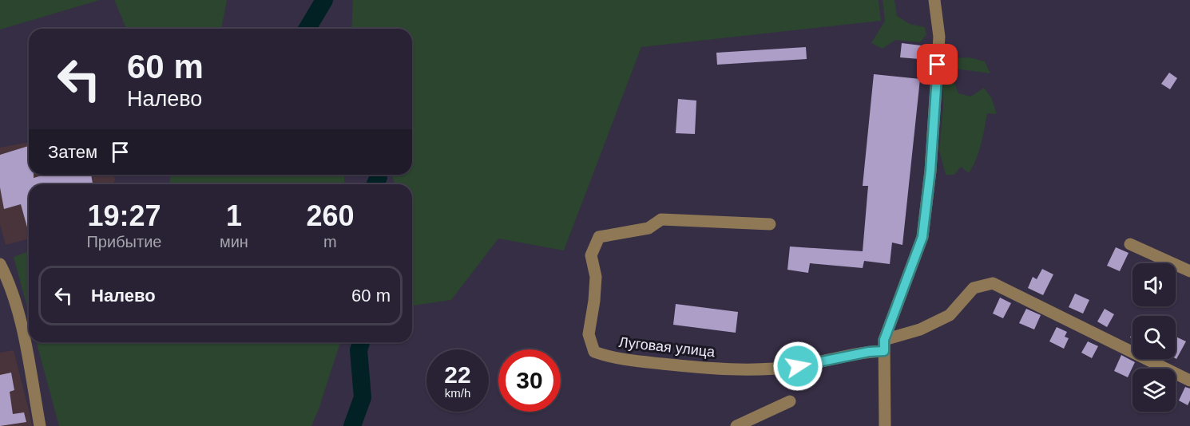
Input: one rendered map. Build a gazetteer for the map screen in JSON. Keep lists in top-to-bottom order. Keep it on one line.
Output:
{"streets":{"street":["Луговая улица"]},"page":{"turn":["60 m","Налево"],"then":"Затем","eta":["19:27","Прибытие","1","мин","260","m"],"list":[{"name":"Налево","value":"60 m"}],"speed":"22 km/h","limit":"30"}}
